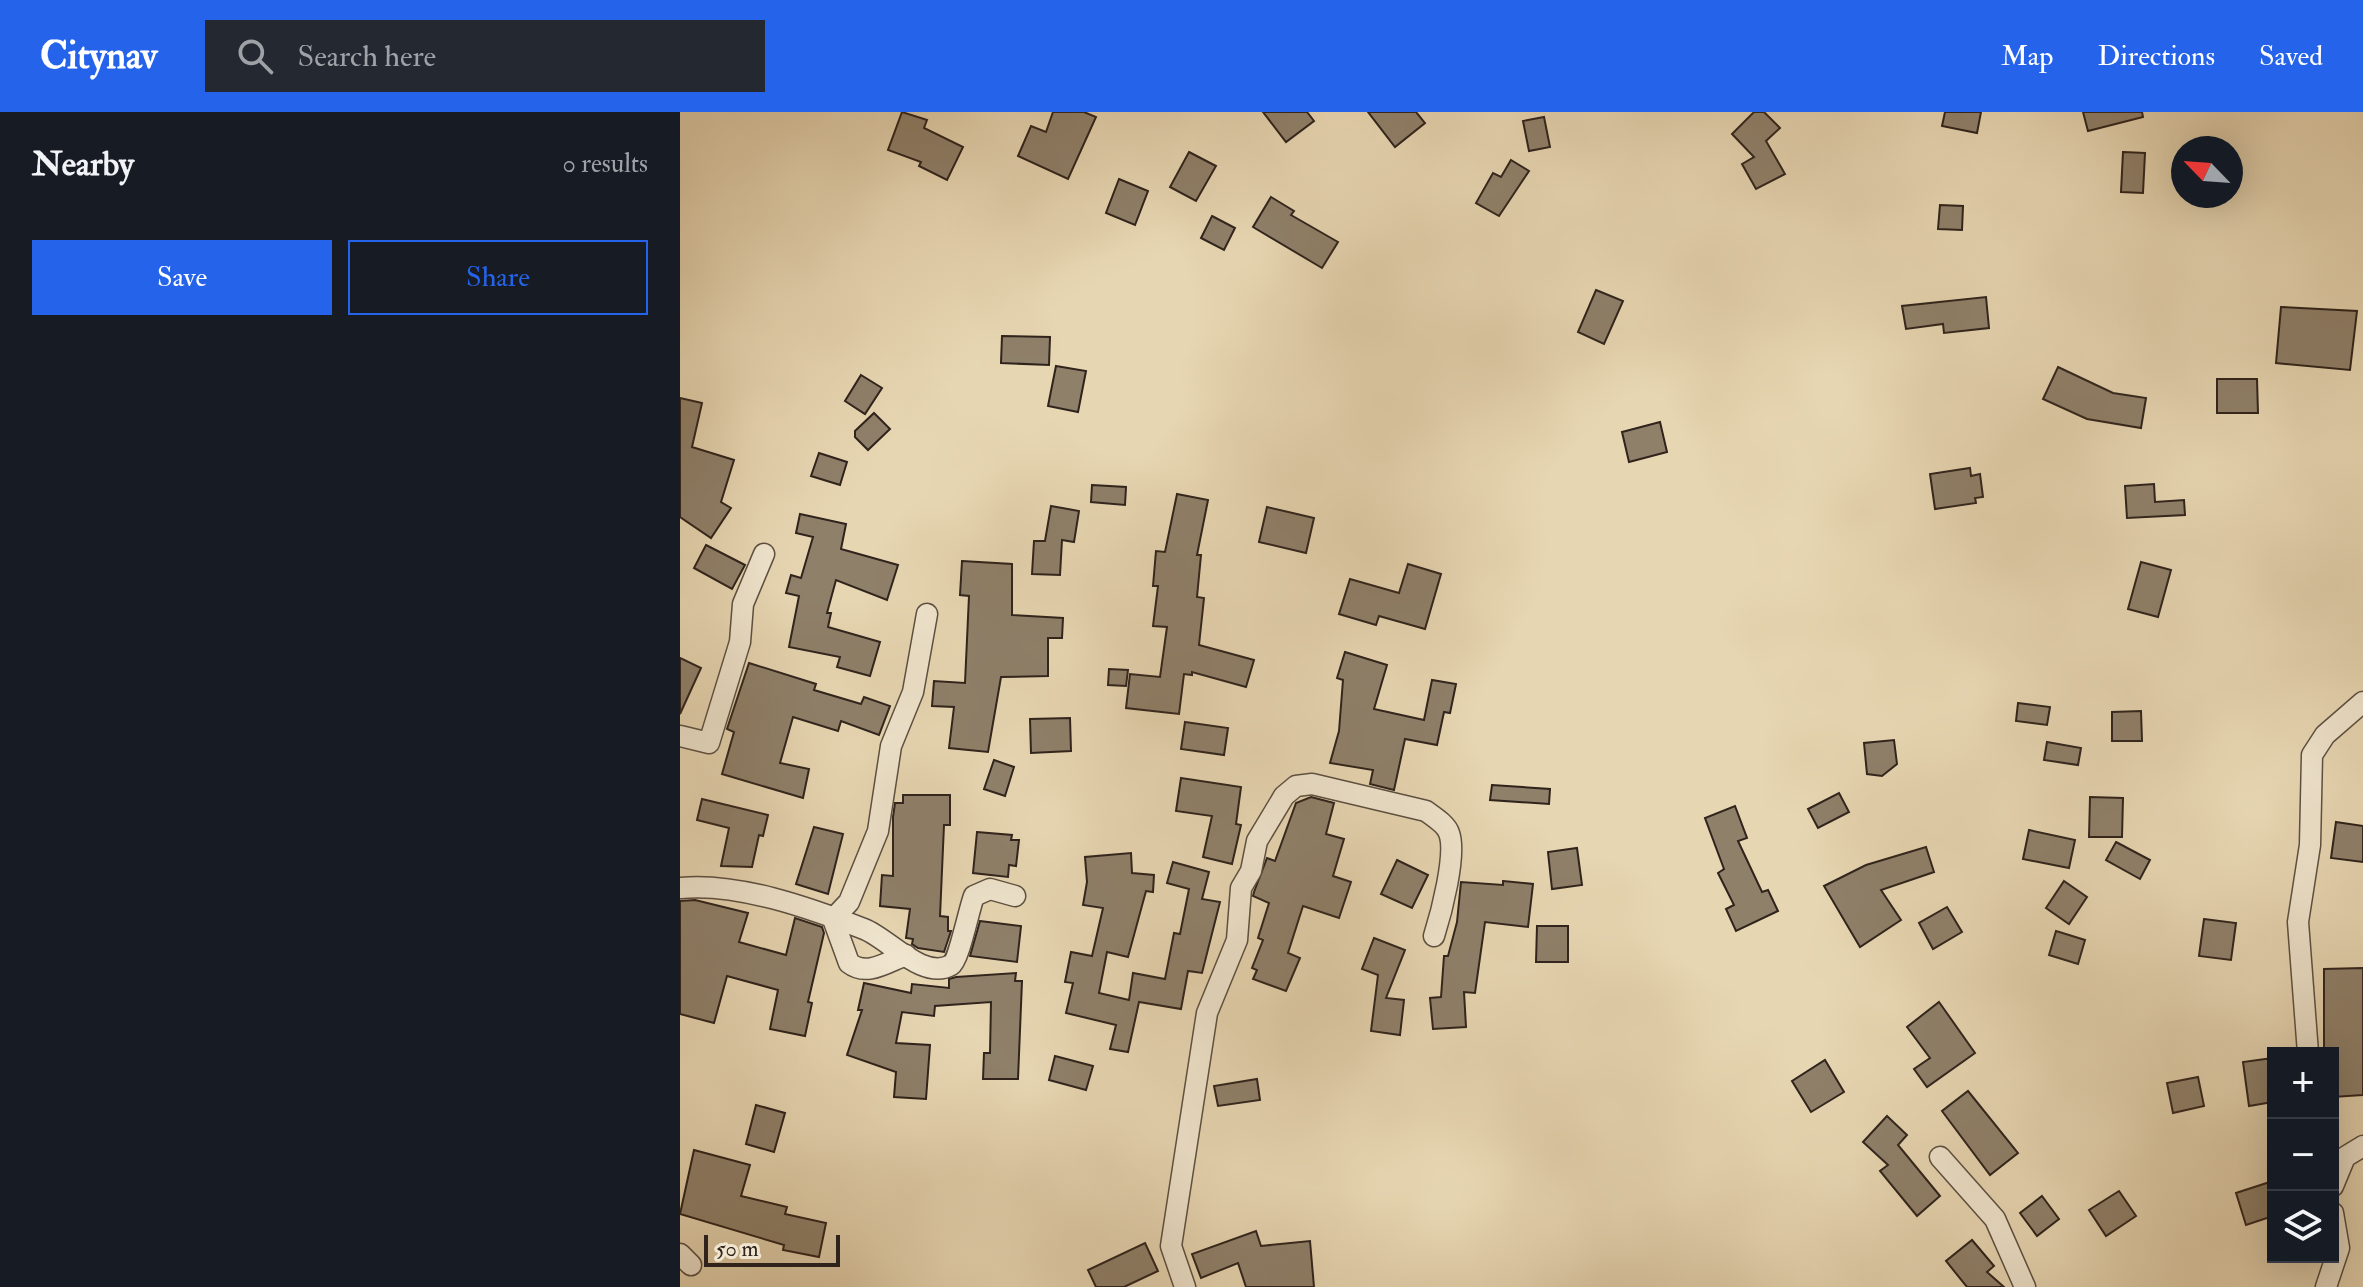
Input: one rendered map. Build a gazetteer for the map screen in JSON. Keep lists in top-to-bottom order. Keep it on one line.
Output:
{"scale_bar":"50 m","north":"top left","page":{"header":"Citynav","search":"Search here","nav":["Map","Directions","Saved"],"heading":["Nearby","0 results"],"buttons":["Save","Share"],"map_buttons":["+","−"],"scale":"50 m"}}
